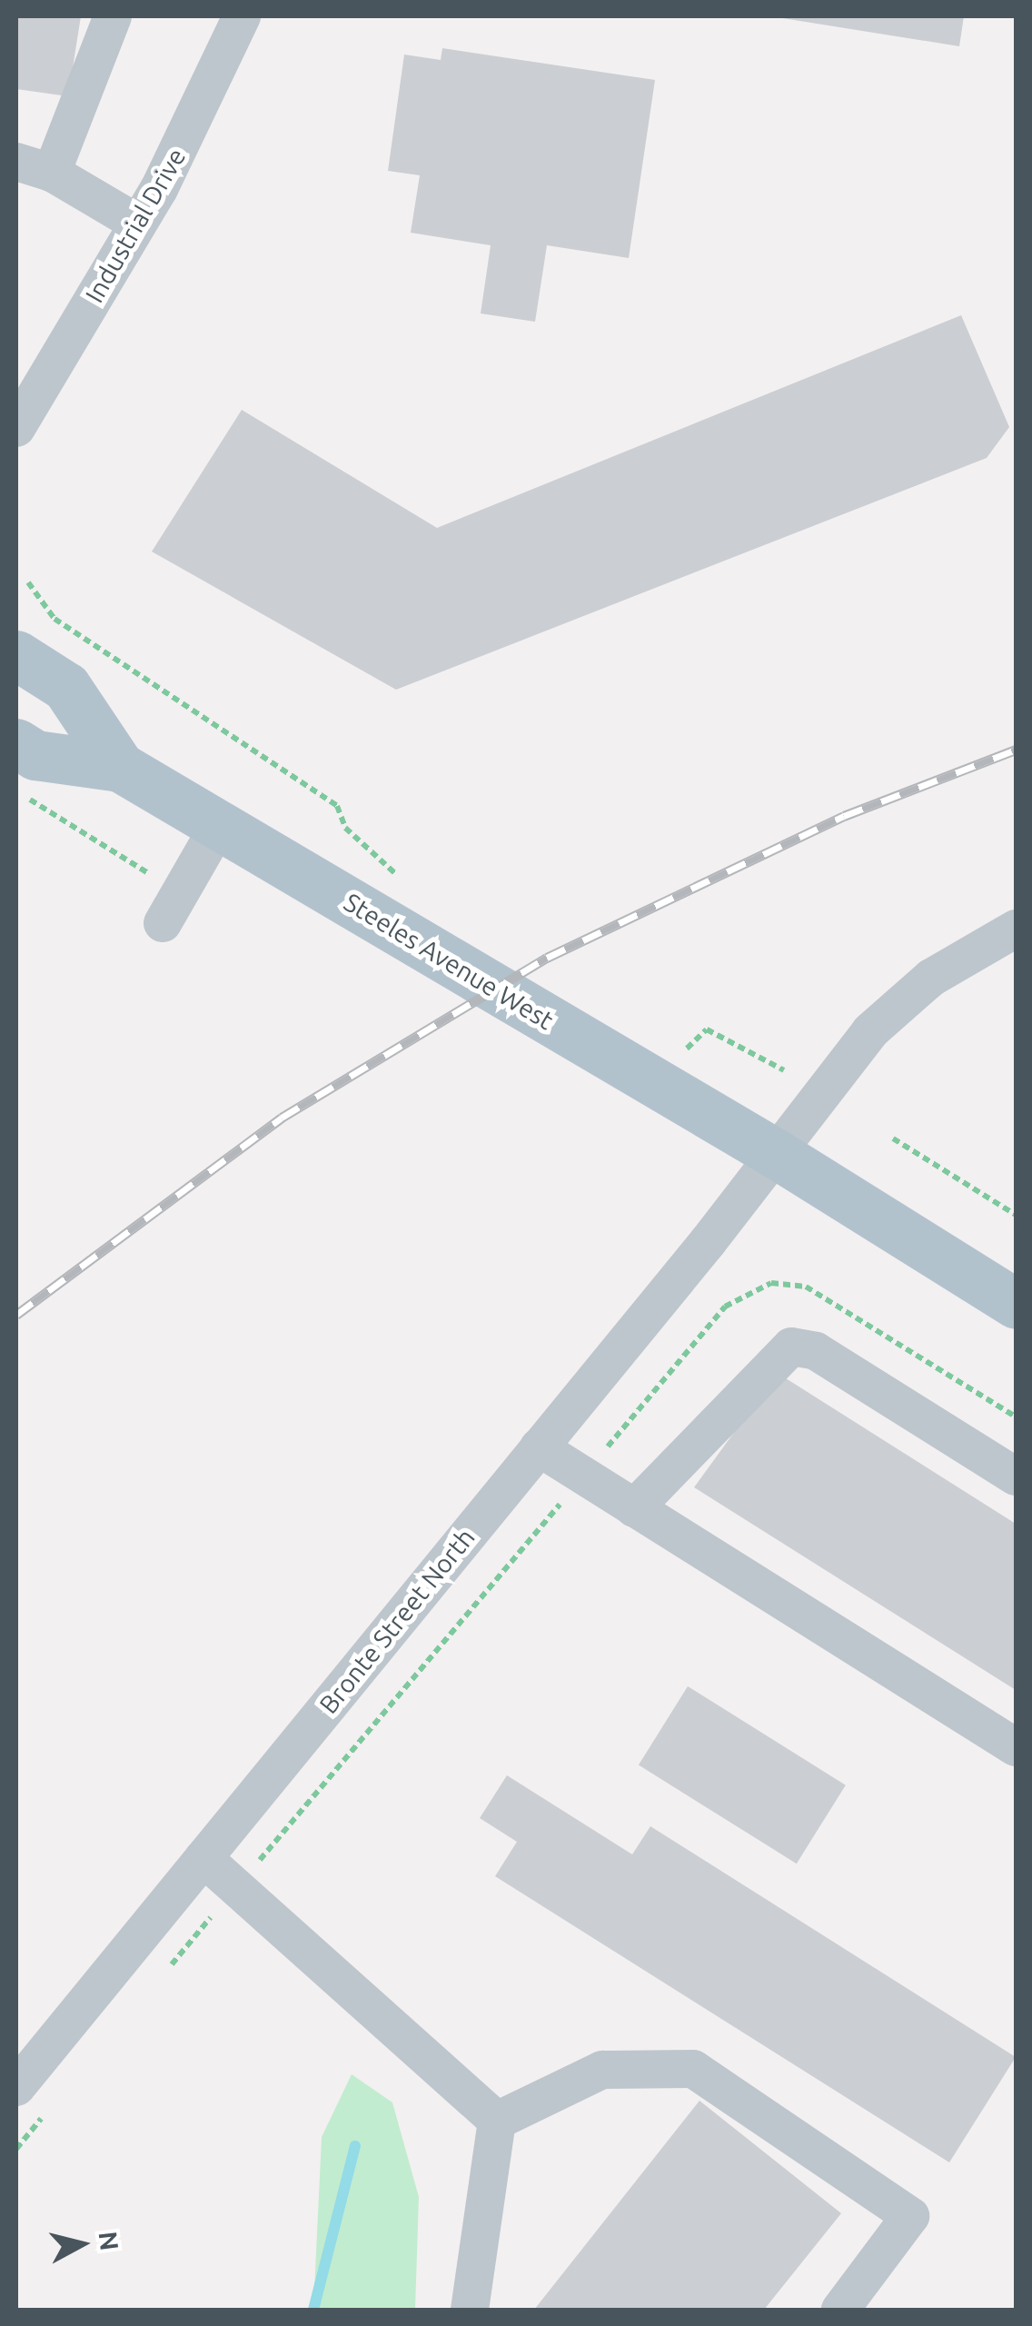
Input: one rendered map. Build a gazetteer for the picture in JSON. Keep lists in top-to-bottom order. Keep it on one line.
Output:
{"streets":{"main road":["Steeles Avenue West"],"street":["Industrial Drive","Bronte Street North"]},"crossings":[["Steeles Avenue West","Bronte Street North"]],"north":"right"}
